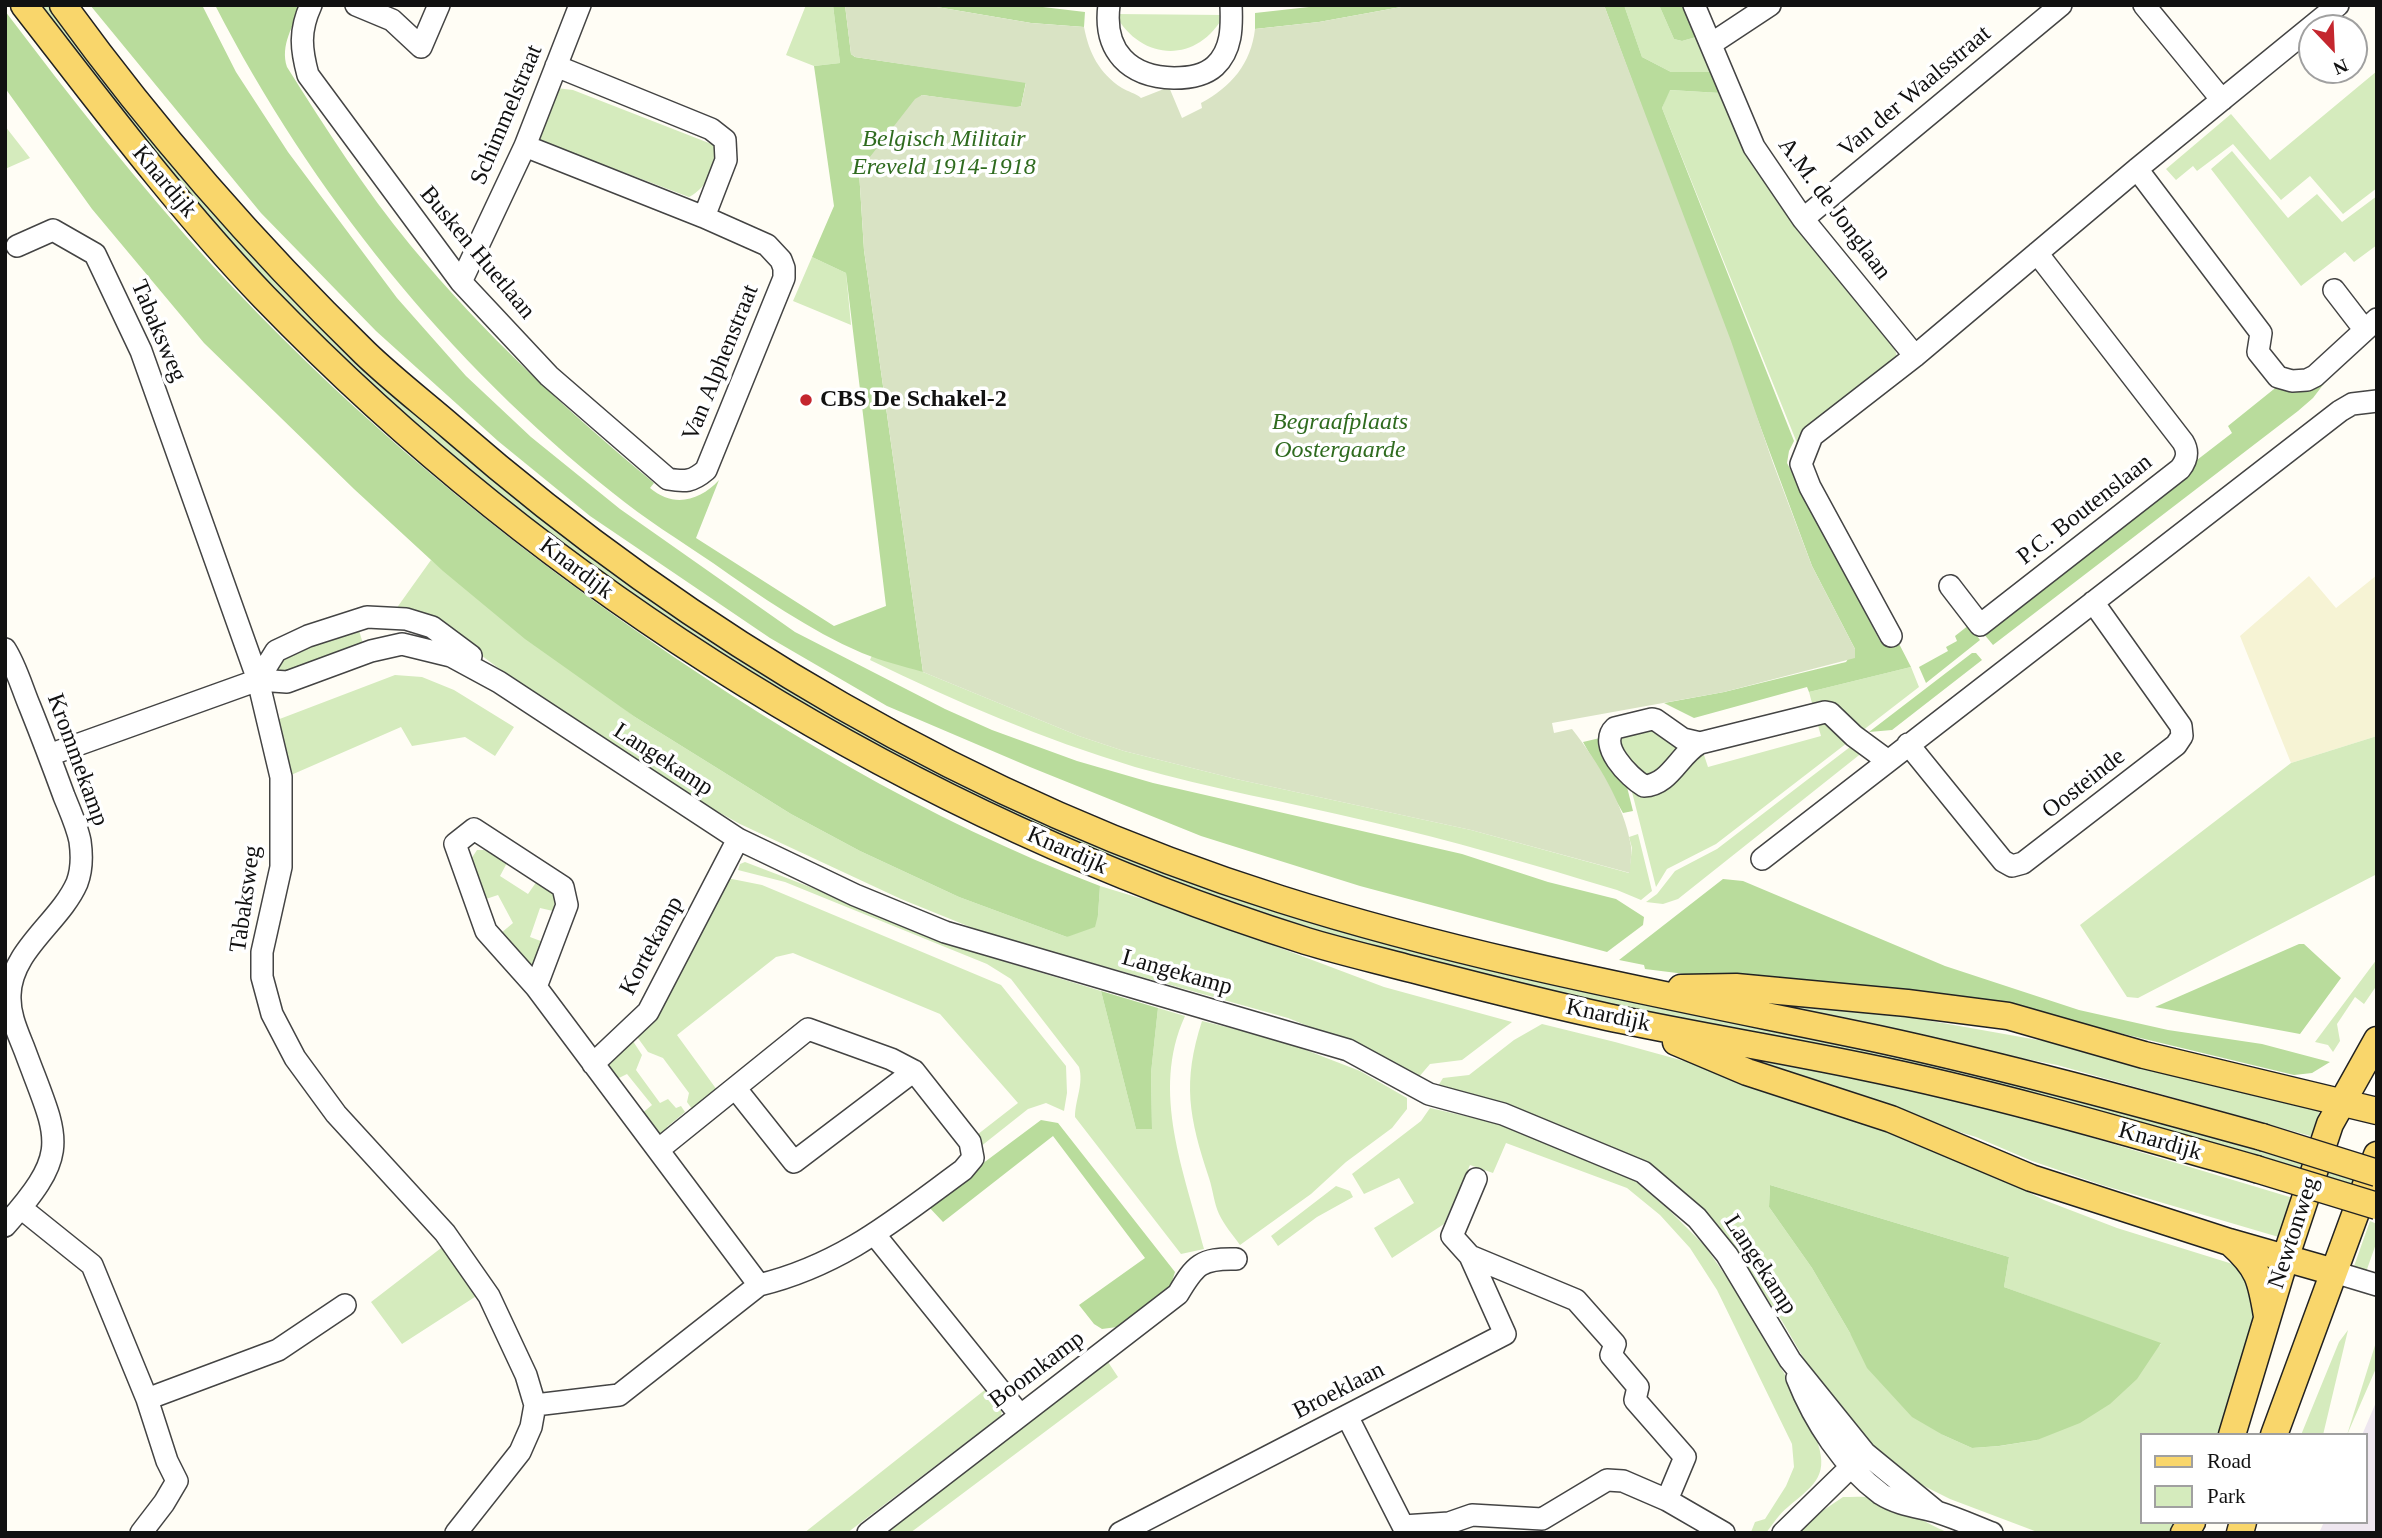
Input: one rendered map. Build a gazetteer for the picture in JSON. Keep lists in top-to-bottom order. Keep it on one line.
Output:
{"streets":{"main road":["Knardijk","Newtonweg"],"street":["Van der Waalsstraat","Schimmelstraat","A.M. de Jonglaan","Busken Huetlaan","Tabaksweg","Van Alphenstraat","P.C. Boutenslaan","Krommekamp","Langekamp","Oosteinde","Kortekamp","Boomkamp","Broeklaan"]},"crossings":[["Van der Waalsstraat","A.M. de Jonglaan"],["Schimmelstraat","Busken Huetlaan"],["Schimmelstraat","Van Alphenstraat"],["Busken Huetlaan","Van Alphenstraat"],["Tabaksweg","Langekamp"],["Krommekamp","Langekamp"],["Langekamp","Kortekamp"]],"parks":["Belgisch Militair Ereveld 1914-1918","Begraafplaats Oostergaarde"],"places":["CBS De Schakel-2"],"legend":["Road","Park"],"north":"bottom right"}
